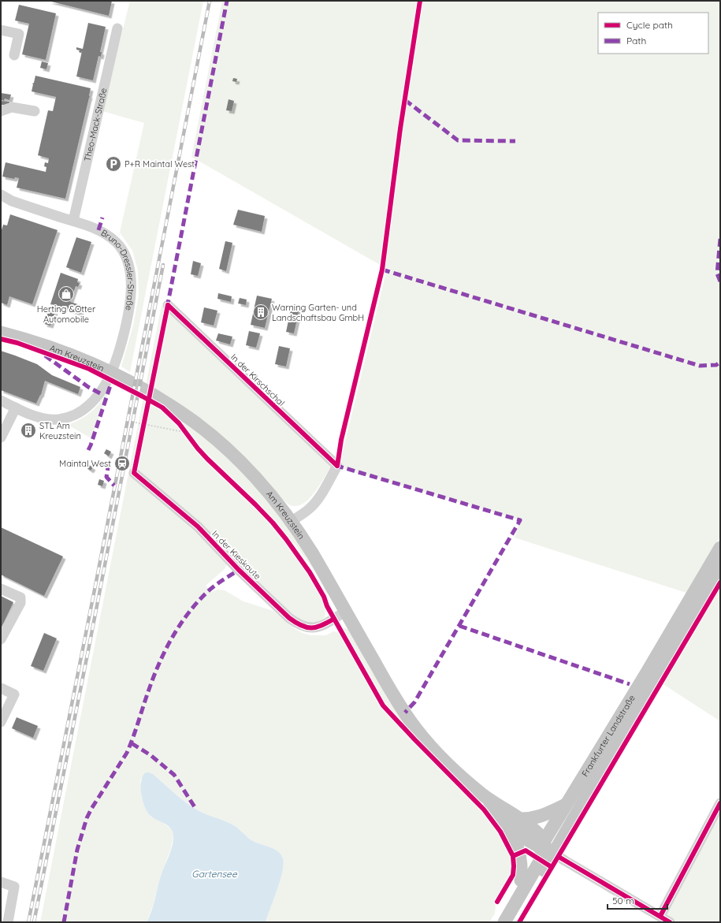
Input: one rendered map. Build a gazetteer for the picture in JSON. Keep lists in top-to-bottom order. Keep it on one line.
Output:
{"streets":{"main road":["Am Kreuzstein","Frankfurter Landstraße"],"street":["Theo-Mack-Straße","Bruno-Dressler-Straße","In der Kirschschal","In der Kieskaute"]},"crossings":[["Theo-Mack-Straße","Bruno-Dressler-Straße"],["Am Kreuzstein","In der Kirschschal"],["Am Kreuzstein","In der Kieskaute"],["Am Kreuzstein","Frankfurter Landstraße"]],"water":["Gartensee"],"places":{"parking":["P+R Maintal West"],"shop":["Herting &Otter Automobile"],"building":["Warning Garten- und Landschaftsbau GmbH","STL Am Kreuzstein"],"station":["Maintal West"]},"legend":["Cycle path","Path"],"scale_bar":"50 m"}
